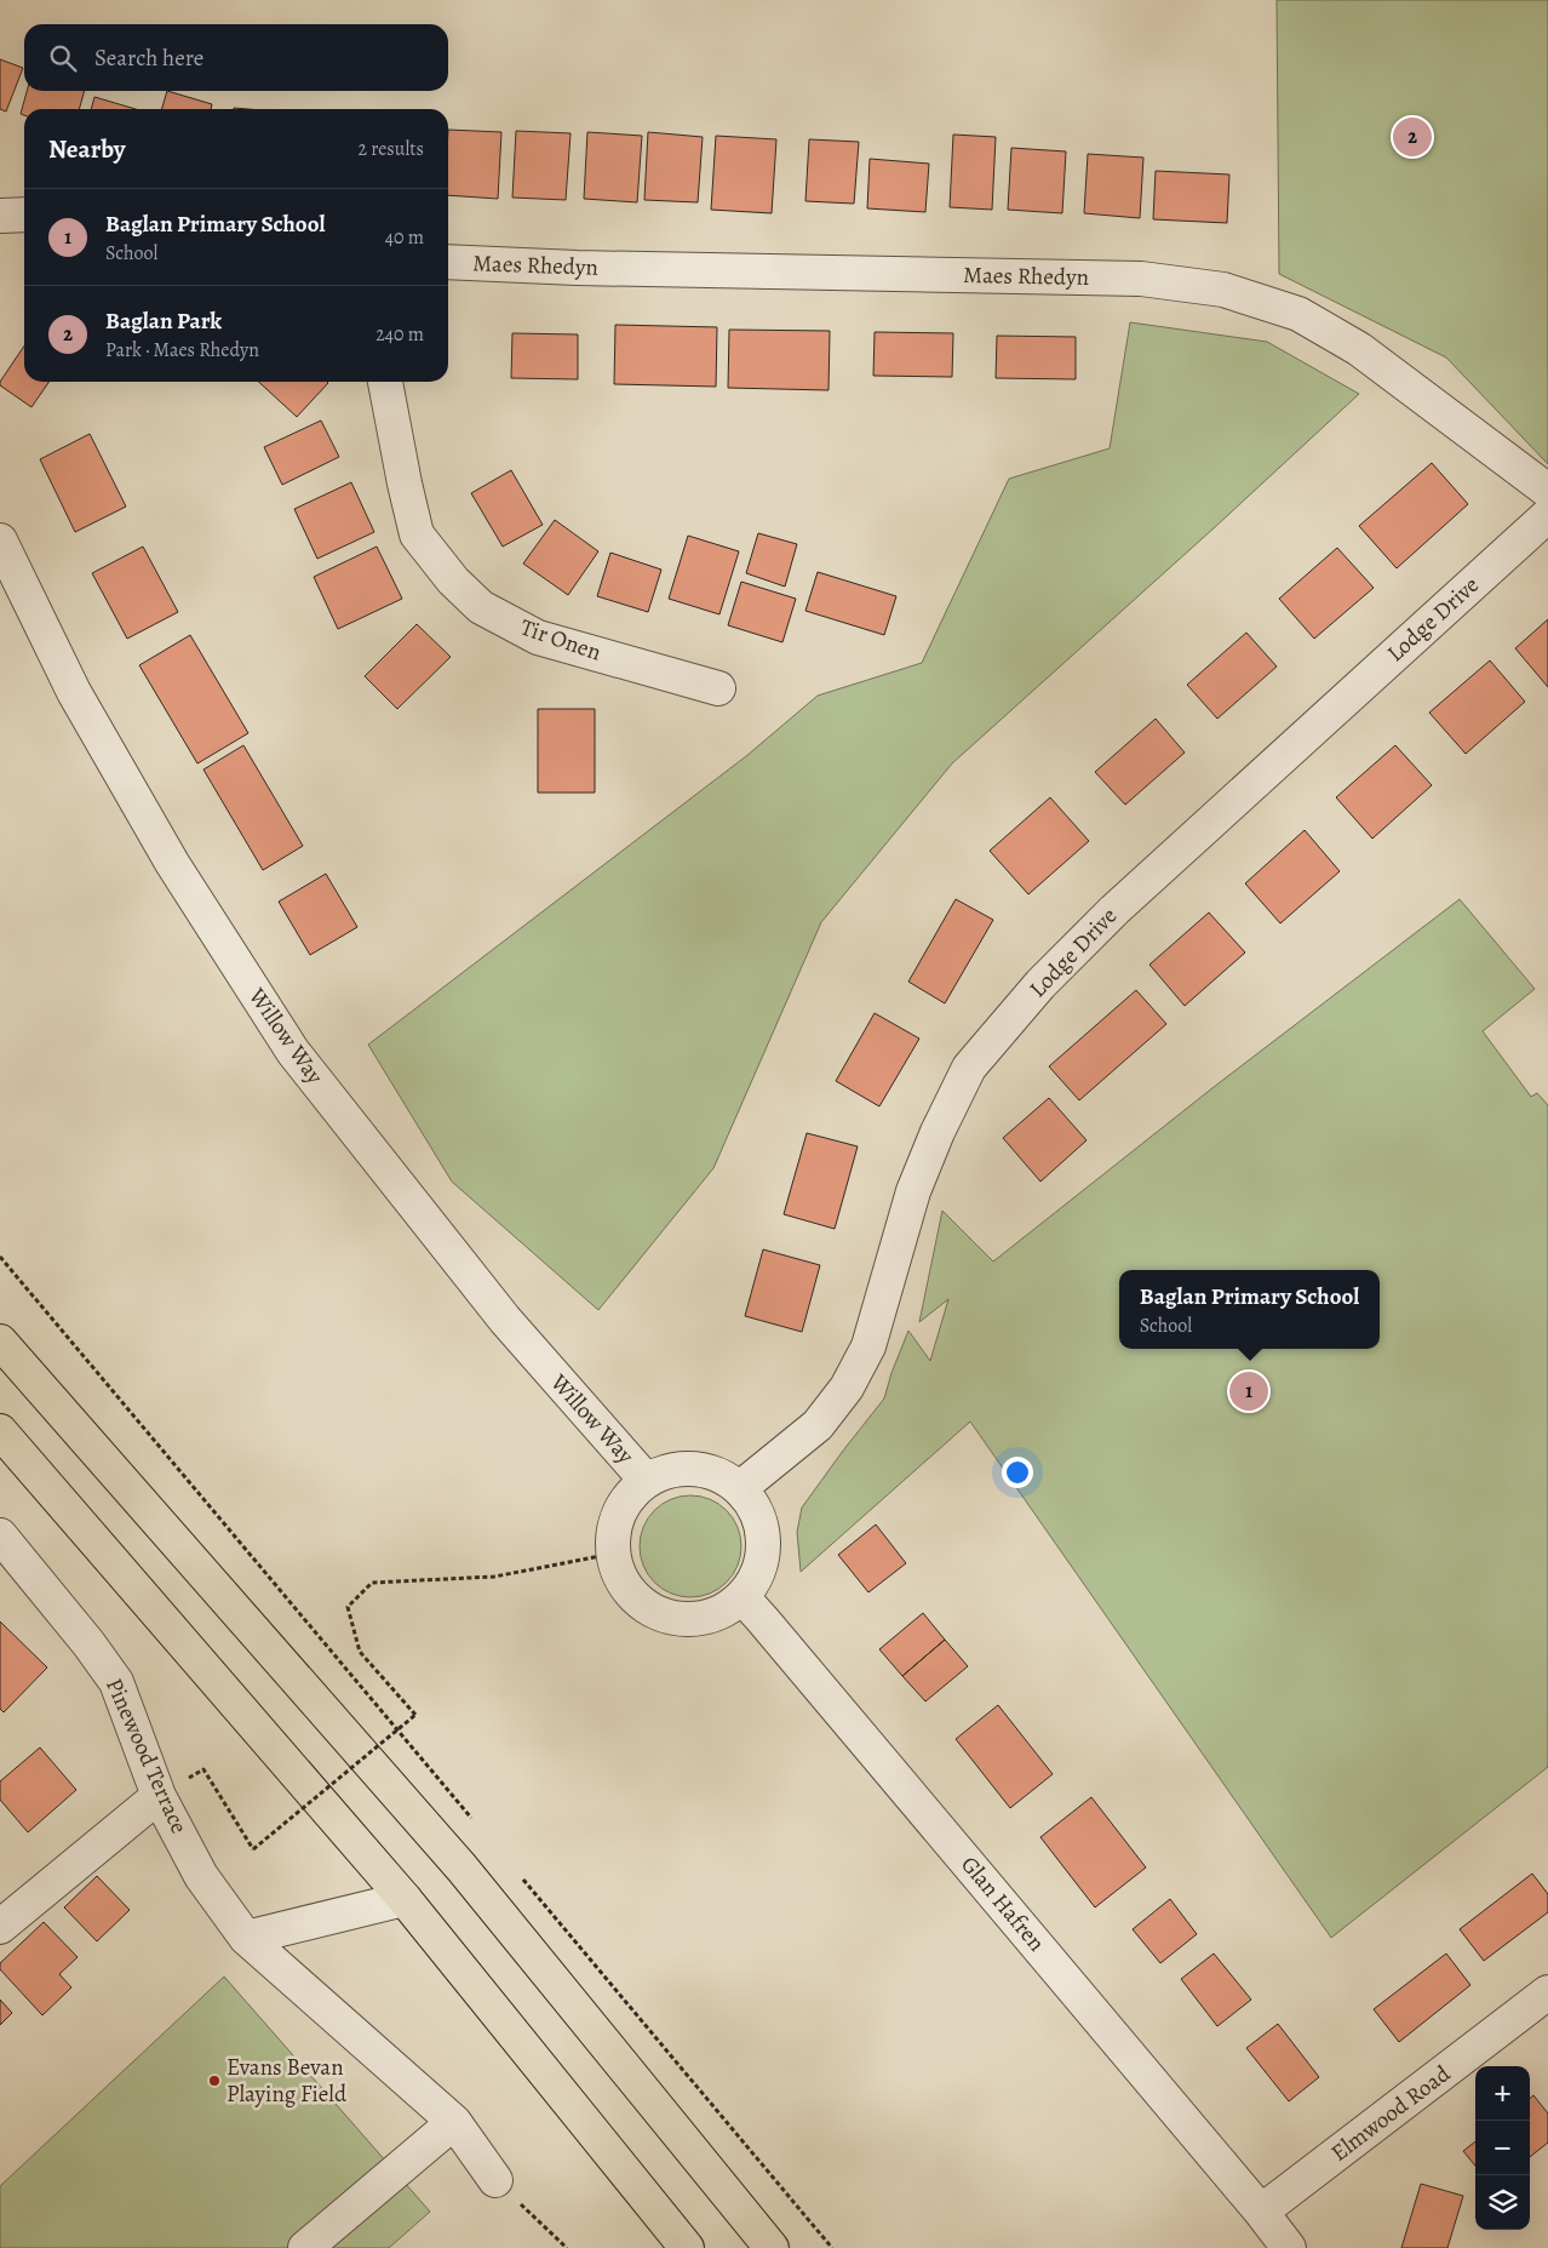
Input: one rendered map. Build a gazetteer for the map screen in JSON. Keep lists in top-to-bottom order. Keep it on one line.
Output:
{"streets":{"street":["Maes Rhedyn","Lodge Drive","Tir Onen","Willow Way","Pinewood Terrace","Glan Hafren","Elmwood Road"]},"crossings":[["Lodge Drive","Willow Way"],["Lodge Drive","Glan Hafren"],["Willow Way","Glan Hafren"],["Glan Hafren","Elmwood Road"]],"places":["Evans Bevan Playing Field"],"page":{"search":"Search here","heading":["Nearby","2 results"],"pins":["2","1"],"list":[{"mark":"1","name":"Baglan Primary School","note":"School","value":"40 m"},{"mark":"2","name":"Baglan Park","note":"Park · Maes Rhedyn","value":"240 m"}],"popup":["Baglan Primary School","School"],"map_buttons":["+","−"]}}
